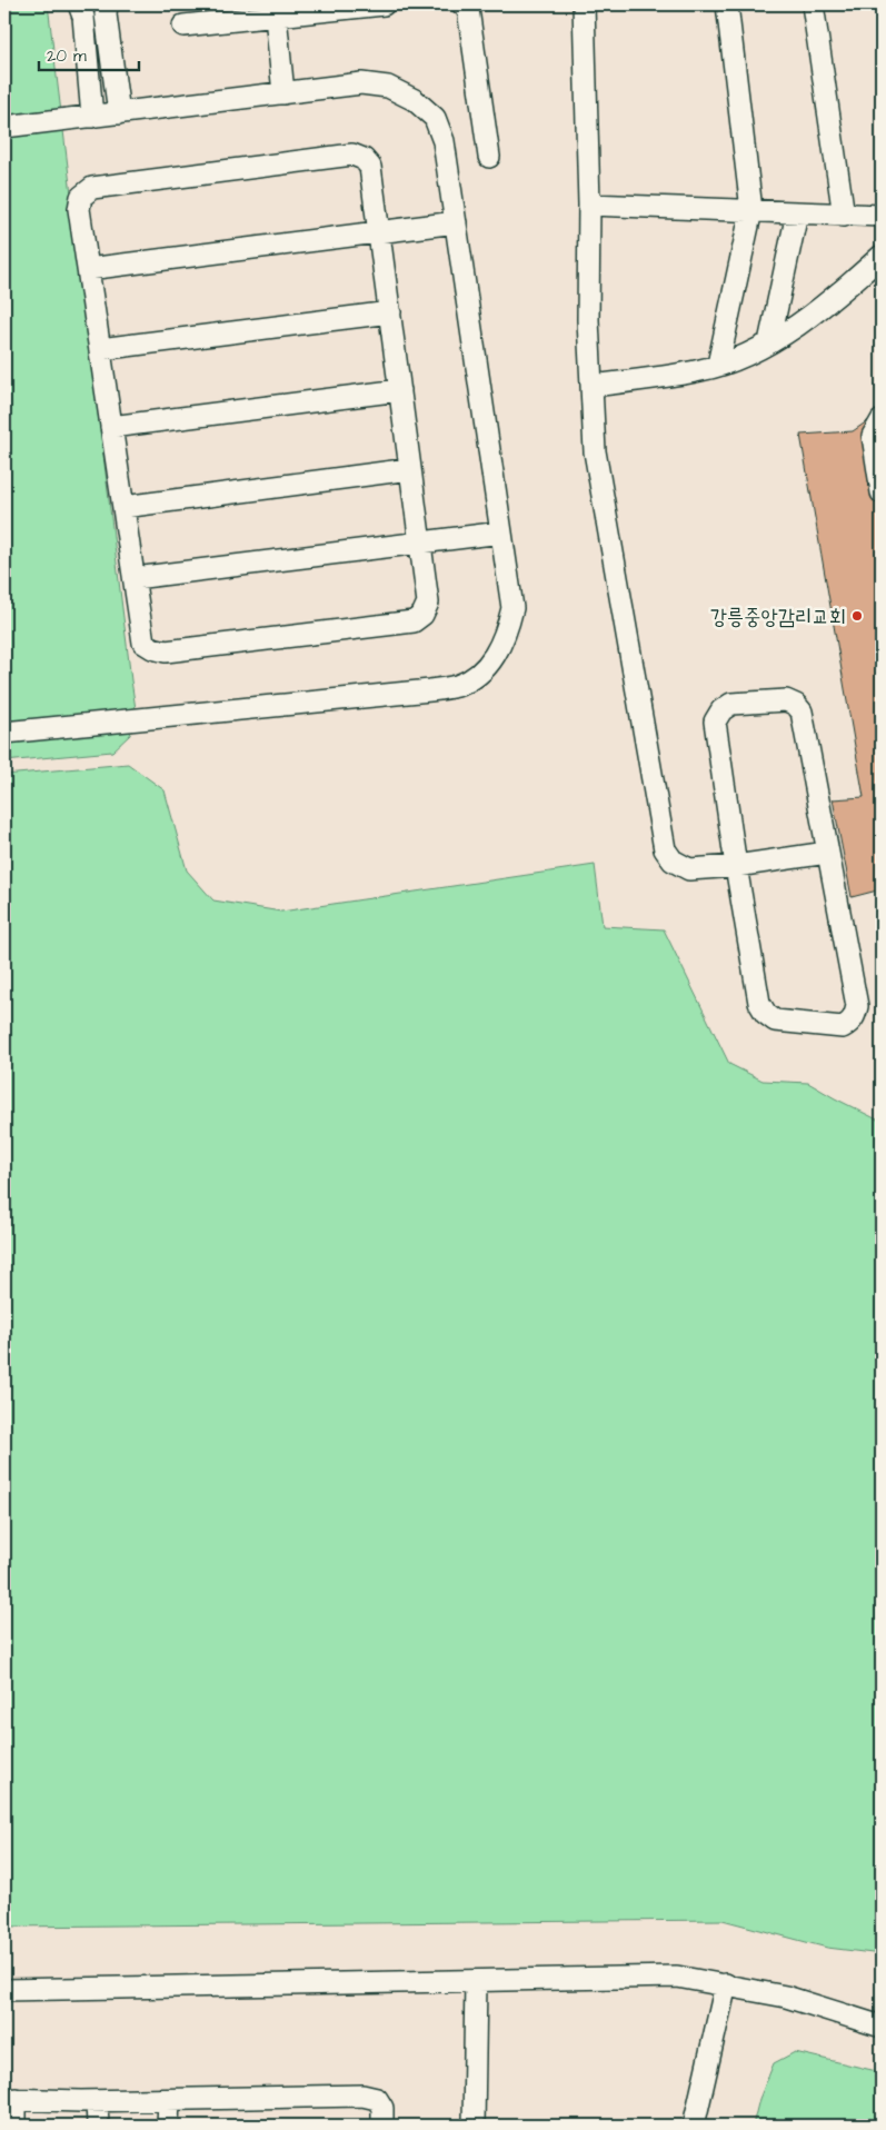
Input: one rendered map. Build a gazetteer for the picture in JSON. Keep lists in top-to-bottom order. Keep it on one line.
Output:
{"places":["강릉중앙감리교회"],"scale_bar":"20 m"}
